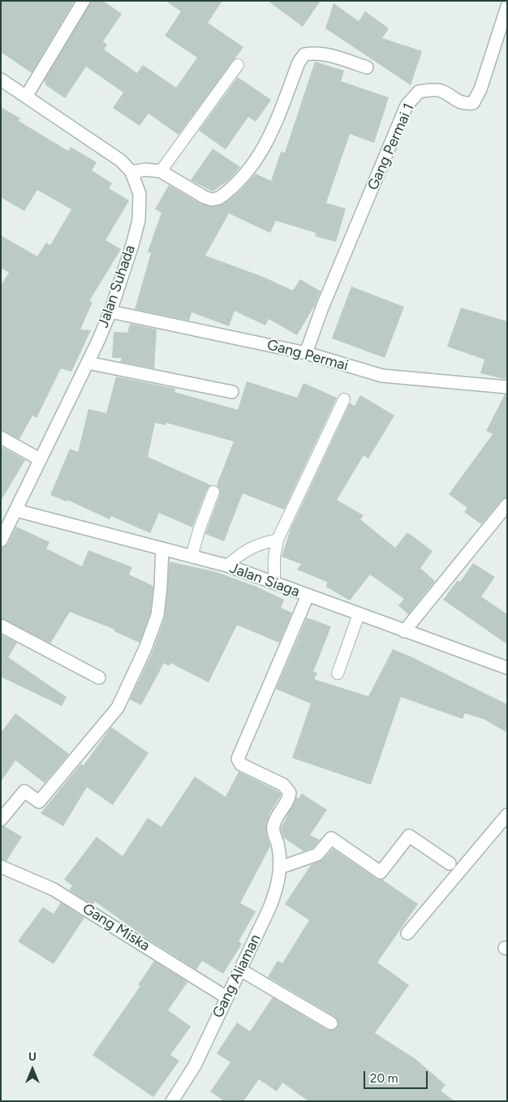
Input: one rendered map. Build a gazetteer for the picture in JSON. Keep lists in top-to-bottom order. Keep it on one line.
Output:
{"streets":{"street":["Gang Permai 1","Jalan Suhada","Gang Permai","Jalan Siaga","Gang Miska","Gang Aliaman"]},"crossings":[["Gang Permai 1","Gang Permai"],["Jalan Suhada","Gang Permai"],["Jalan Suhada","Jalan Siaga"],["Jalan Siaga","Gang Aliaman"],["Gang Miska","Gang Aliaman"]],"scale_bar":"20 m","north":"top"}
